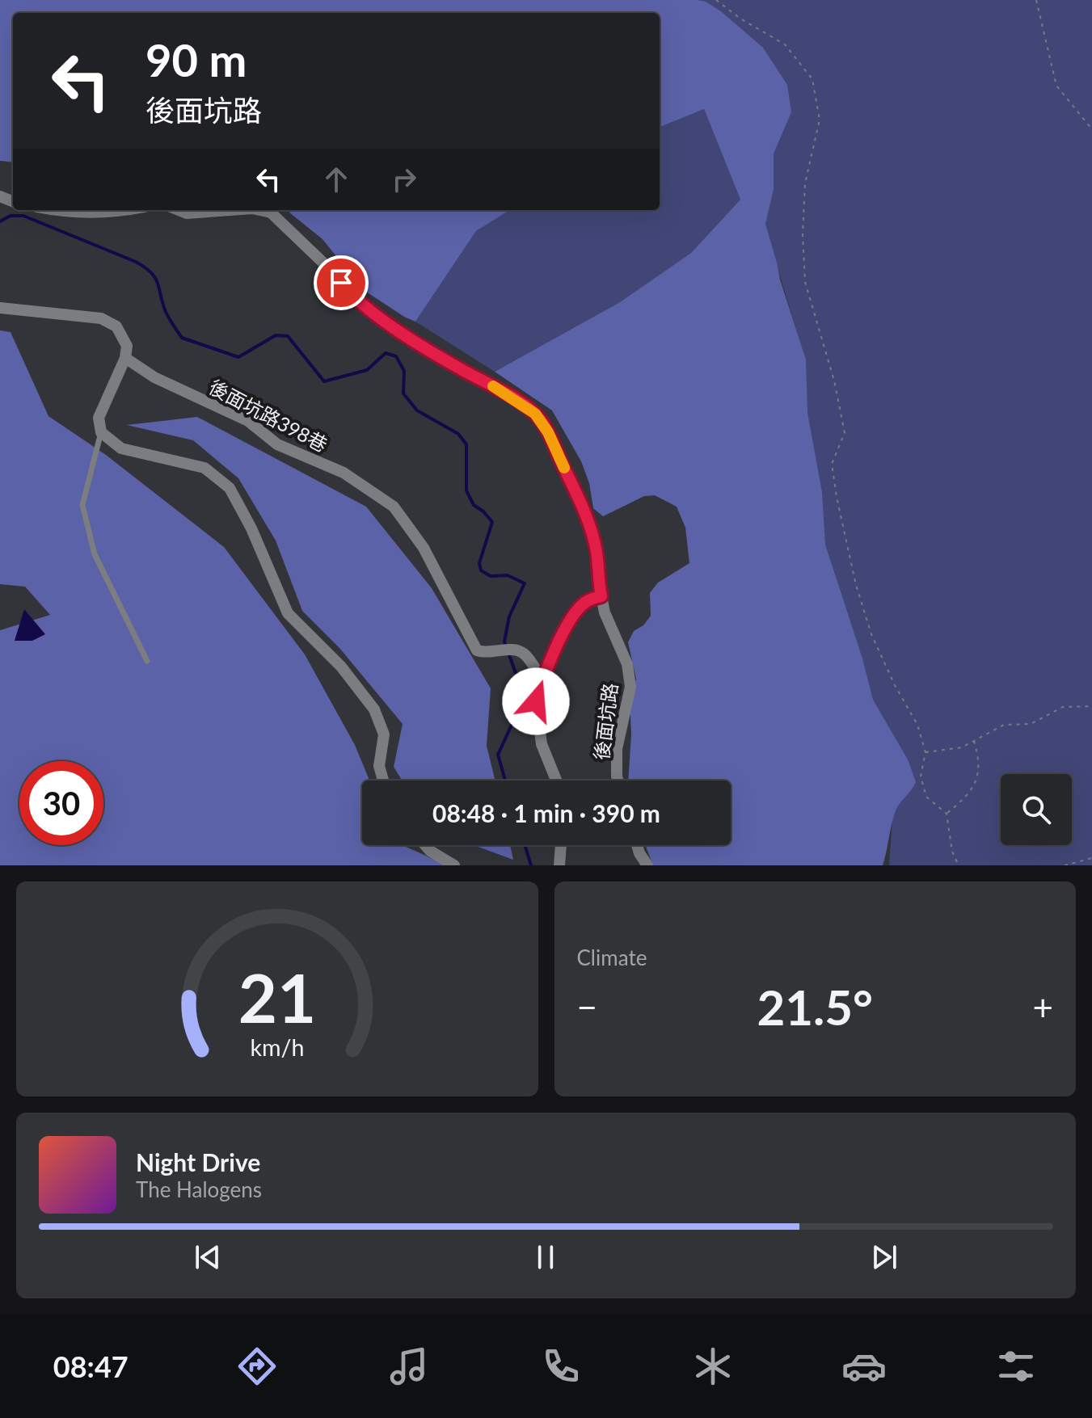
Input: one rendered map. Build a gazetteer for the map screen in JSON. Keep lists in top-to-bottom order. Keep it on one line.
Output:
{"streets":{"street":["後面坑路398巷","後面坑路"]},"page":{"turn":["90 m","後面坑路"],"limit":"30","trip":"08:48 · 1 min · 390 m","tile":"Climate","heat":["−","21.5°","+"],"song":["Night Drive","The Halogens"],"tabs":"08:47","gauge":["21","km/h"]}}
